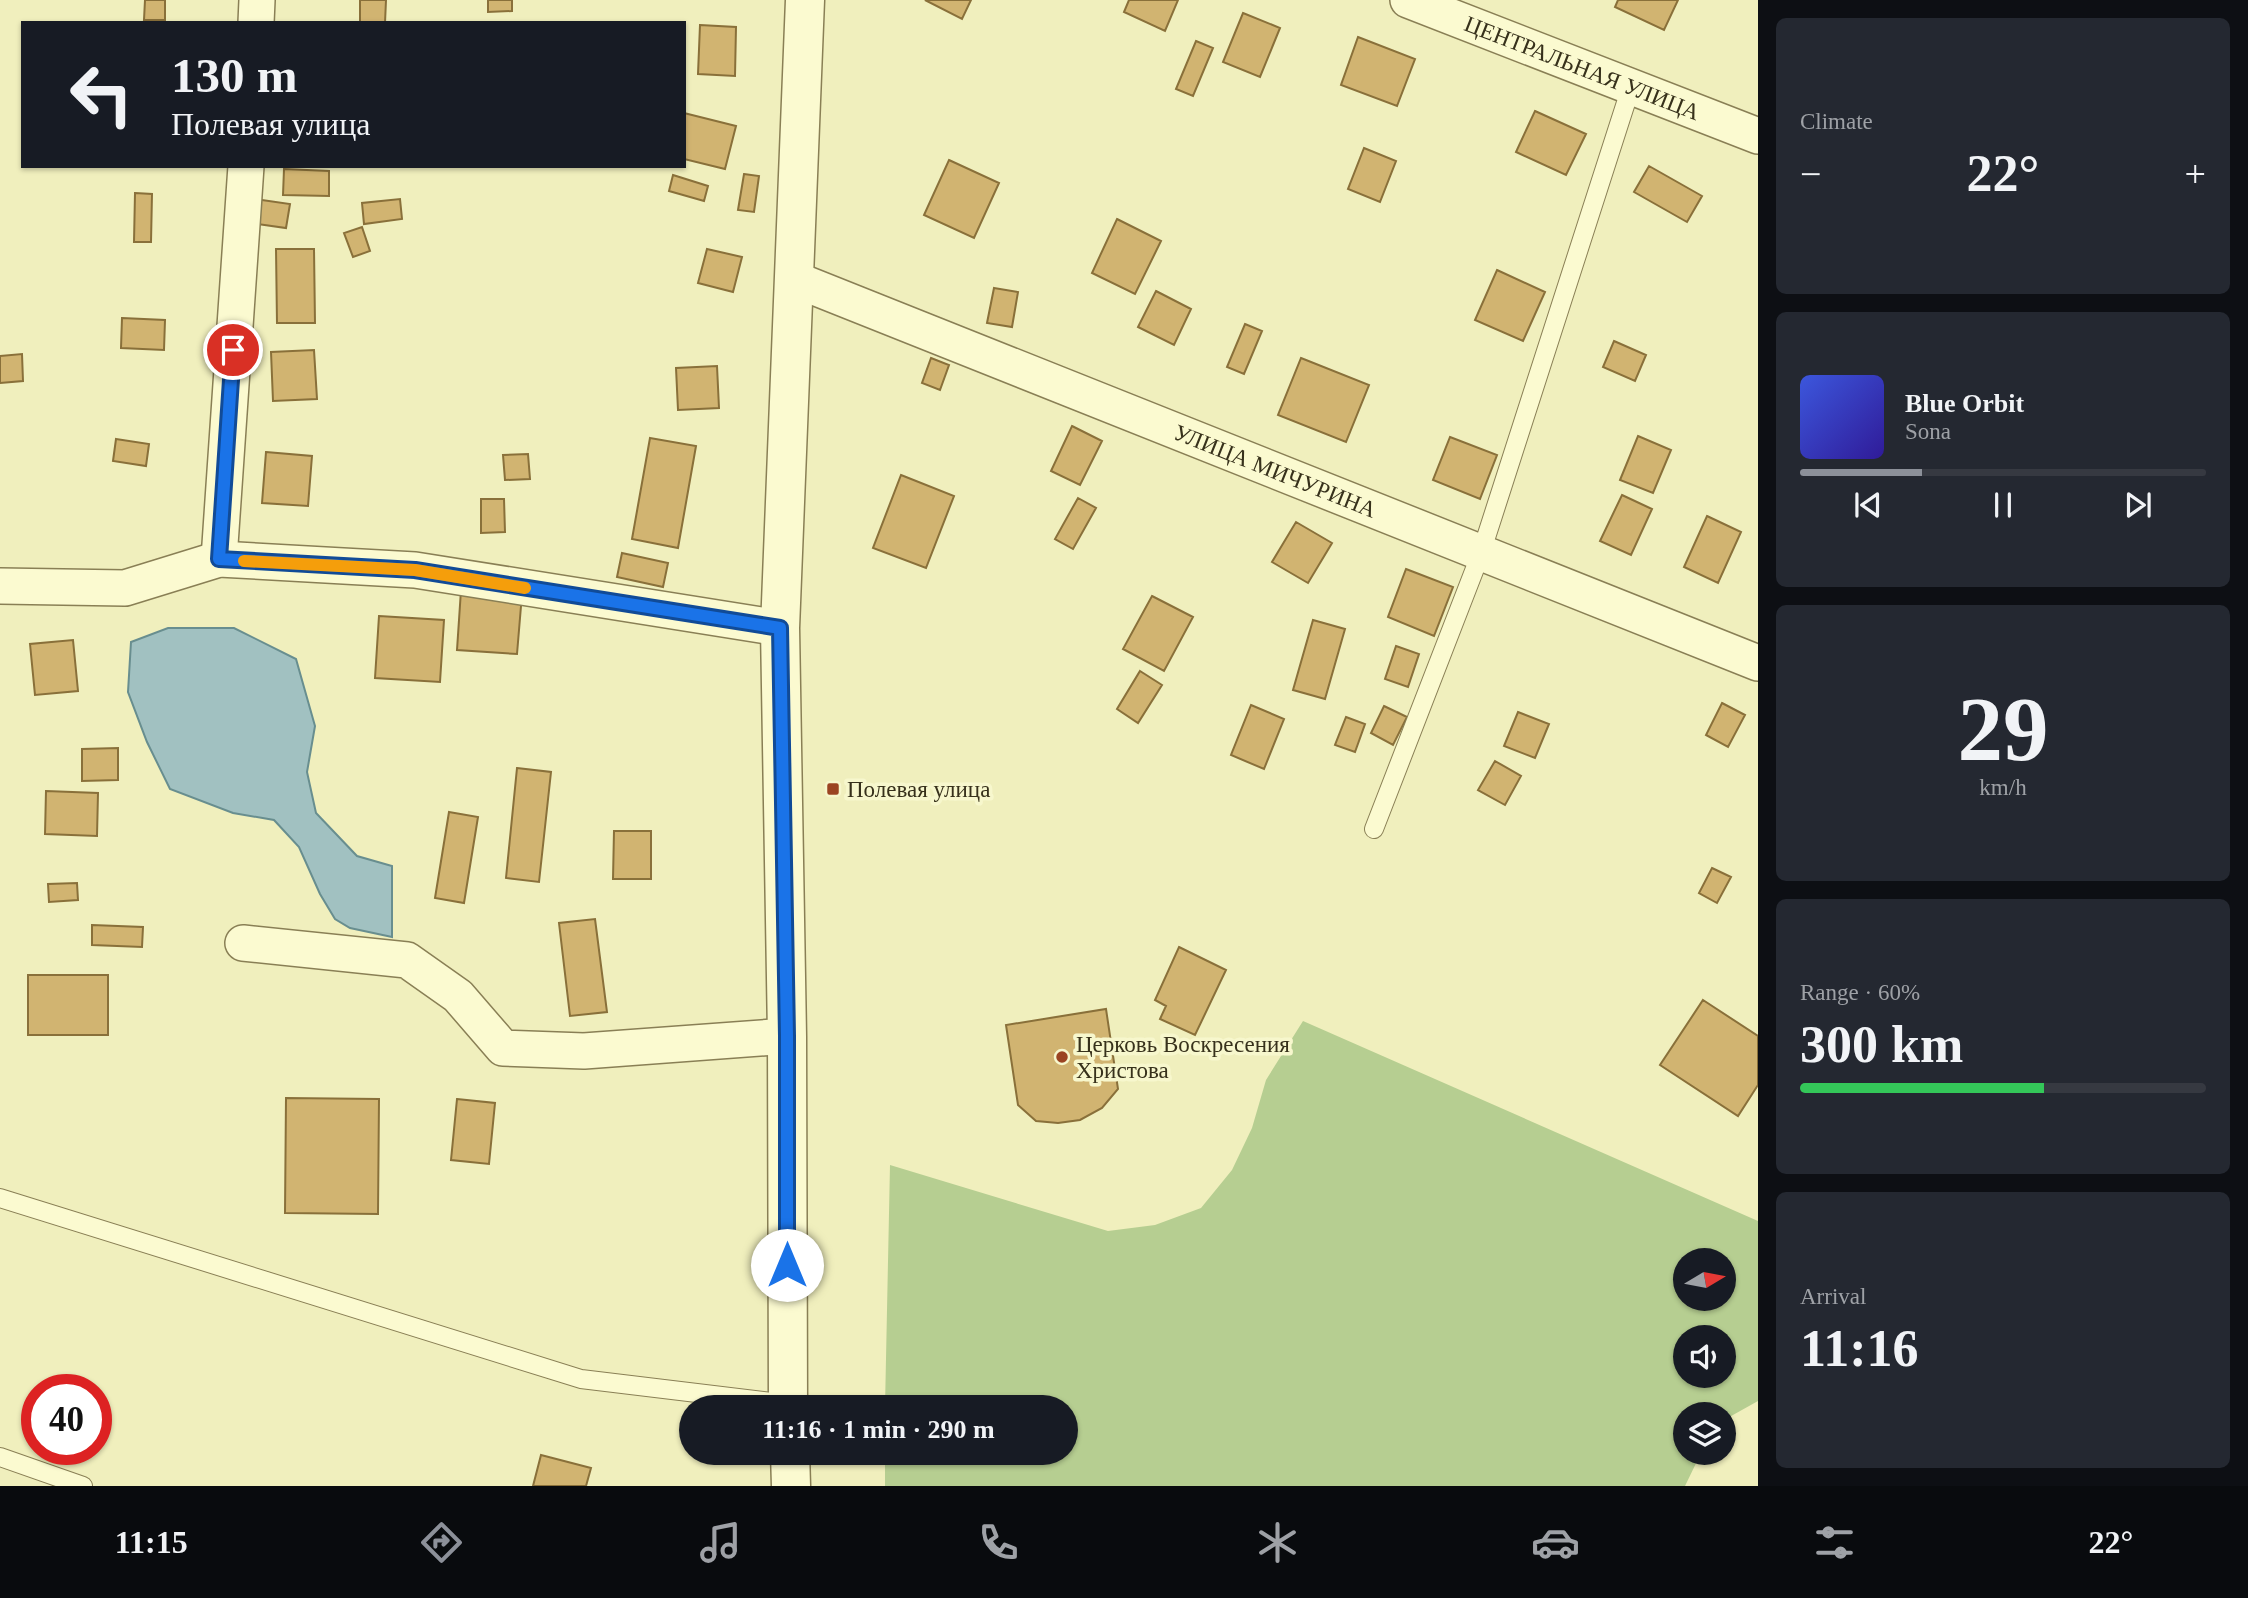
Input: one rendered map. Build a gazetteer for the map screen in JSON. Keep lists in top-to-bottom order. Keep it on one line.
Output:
{"streets":{"street":["ЦЕНТРАЛЬНАЯ УЛИЦА","УЛИЦА МИЧУРИНА"]},"places":{"transit":["Полевая улица"],"other":["Церковь Воскресения Христова"]},"north":"right","page":{"tile":["Climate",["29","km/h"],["Range · 60%","300 km"],["Arrival","11:16"]],"turn":["130 m","Полевая улица"],"heat":["−","22°","+"],"song":["Blue Orbit","Sona"],"limit":"40","trip":"11:16 · 1 min · 290 m","tabs":["11:15","22°"]}}
